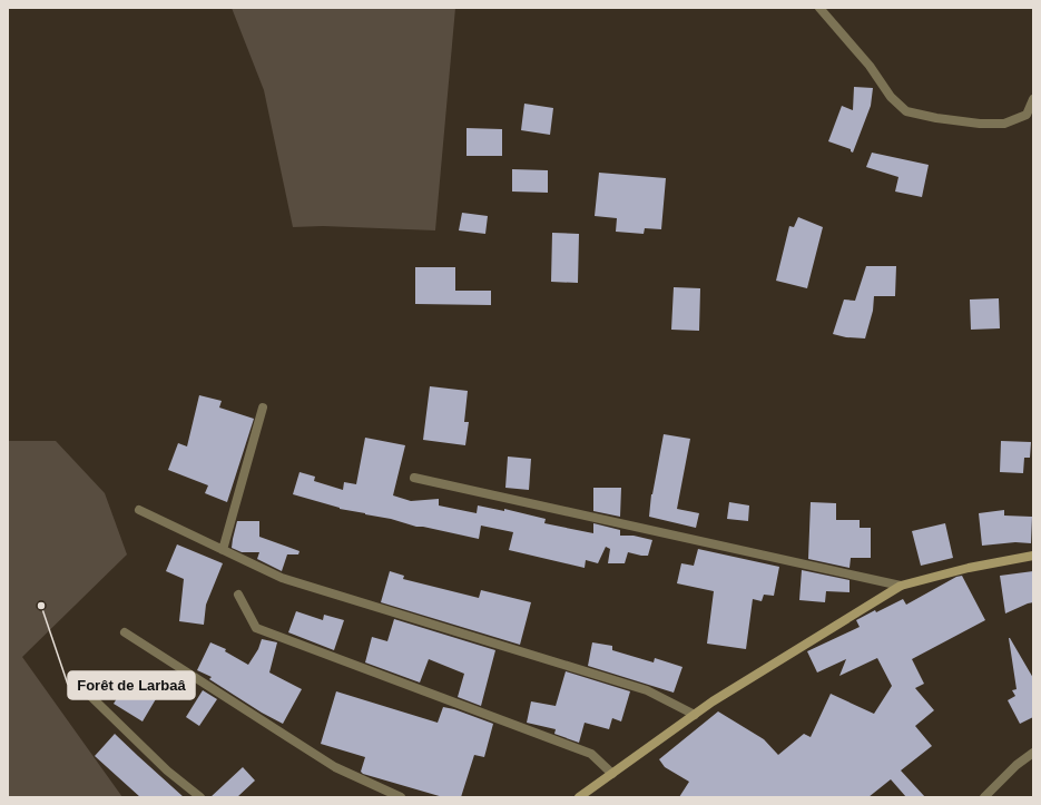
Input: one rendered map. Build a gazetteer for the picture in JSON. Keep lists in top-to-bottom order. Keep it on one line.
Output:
{"places":["Forêt de Larbaâ"]}
